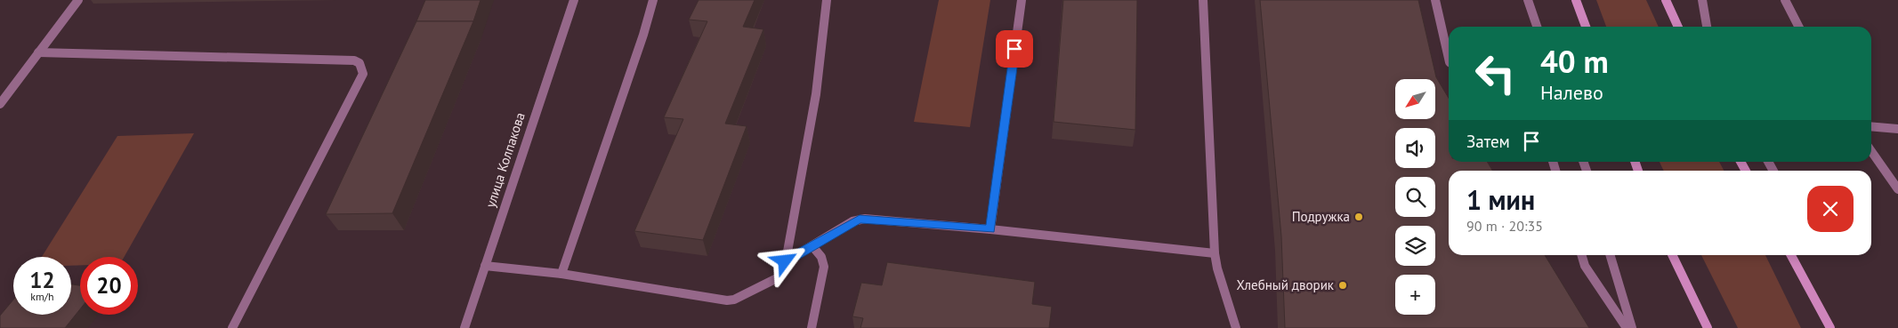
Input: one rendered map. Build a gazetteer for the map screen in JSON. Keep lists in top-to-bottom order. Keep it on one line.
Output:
{"streets":{"street":["улица Колпакова"]},"places":["Подружка","Хлебный дворик"],"north":"bottom left","page":{"turn":["40 m","Налево"],"map_buttons":"+","then":"Затем","heading":["1 мин","90 m · 20:35"],"speed":"12 km/h","limit":"20"}}
